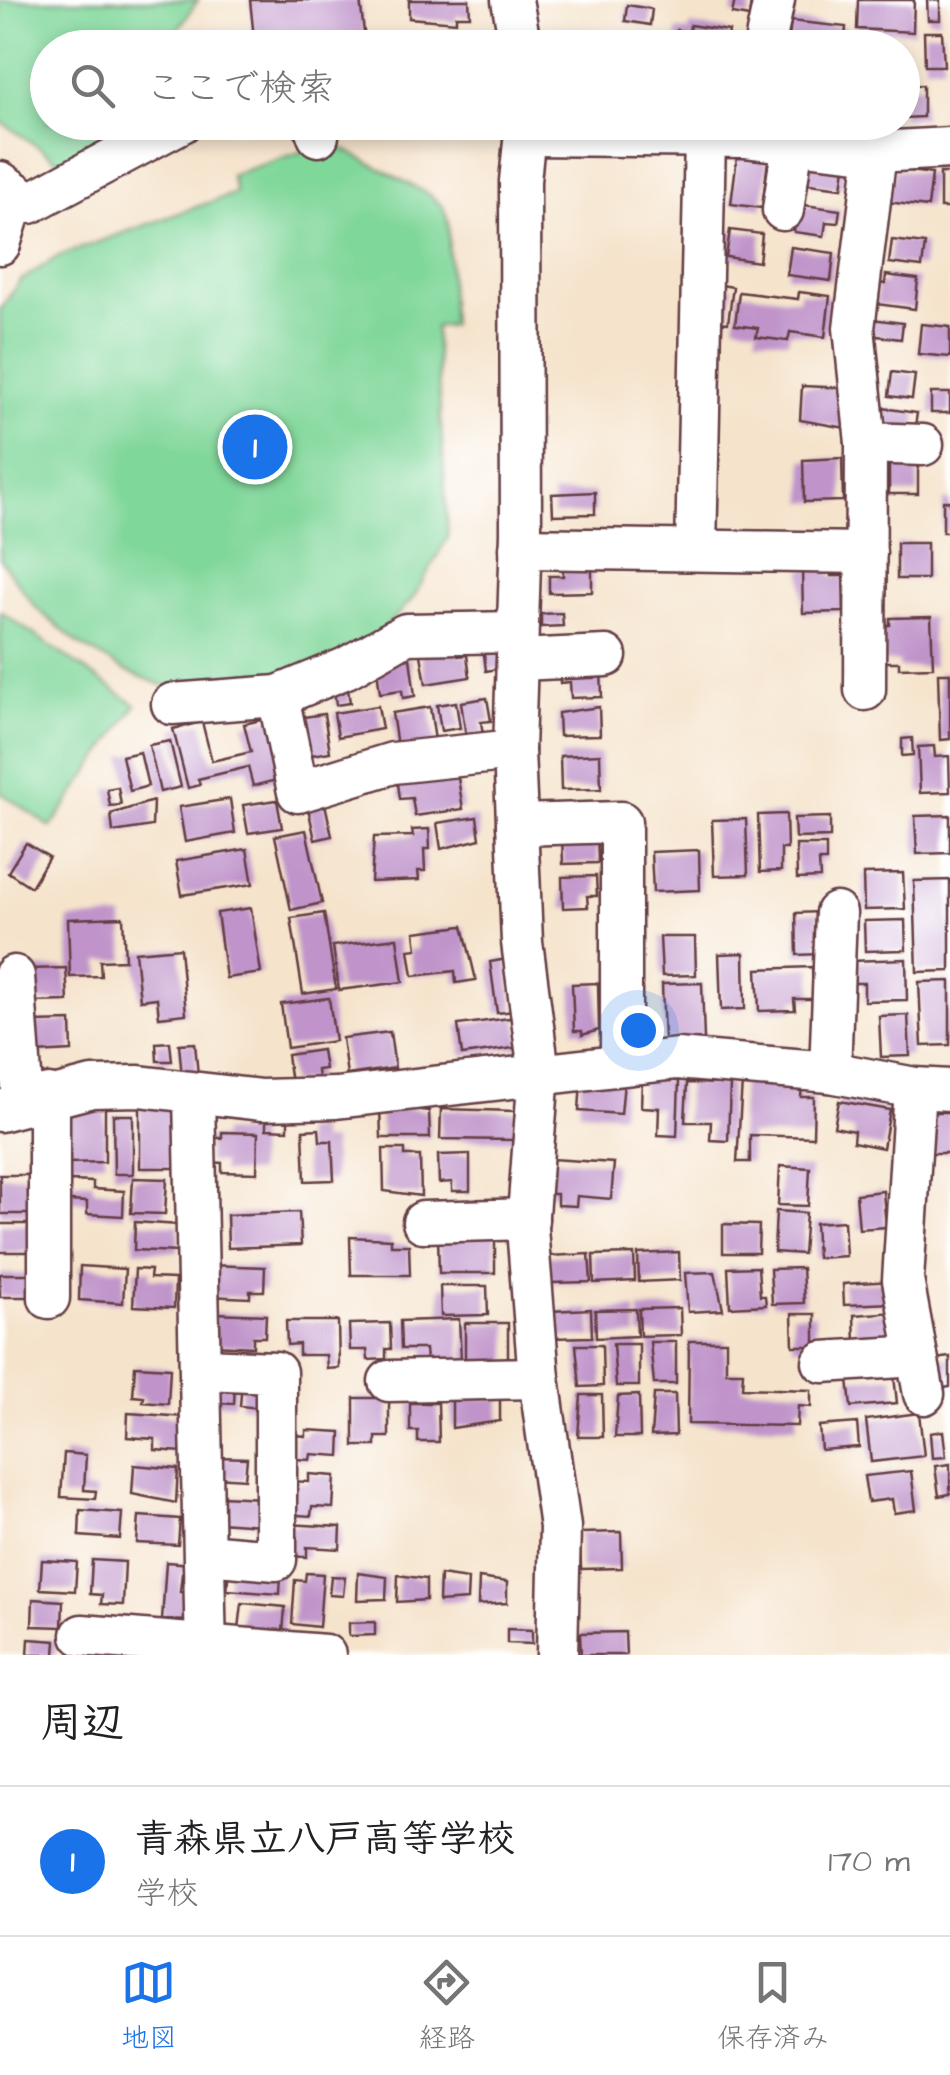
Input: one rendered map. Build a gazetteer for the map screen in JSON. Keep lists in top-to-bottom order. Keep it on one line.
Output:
{"page":{"search":"ここで検索","pins":"1","heading":"周辺","list":[{"mark":"1","name":"青森県立八戸高等学校","note":"学校","value":"170 m"}],"nav":["地図","経路","保存済み"]}}
